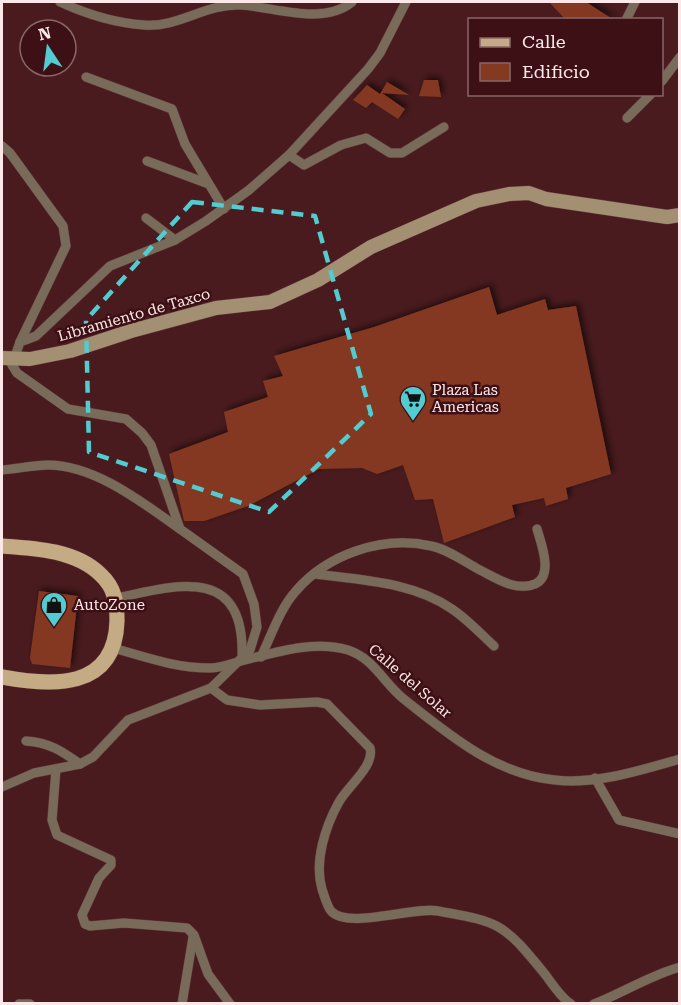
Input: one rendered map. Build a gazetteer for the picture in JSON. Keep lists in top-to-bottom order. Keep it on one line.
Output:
{"streets":{"main road":["Libramiento de Taxco"],"street":["Calle del Solar"]},"places":{"supermarket":["Plaza Las Americas"],"shop":["AutoZone"]},"legend":["Calle","Edificio"],"north":"top"}
